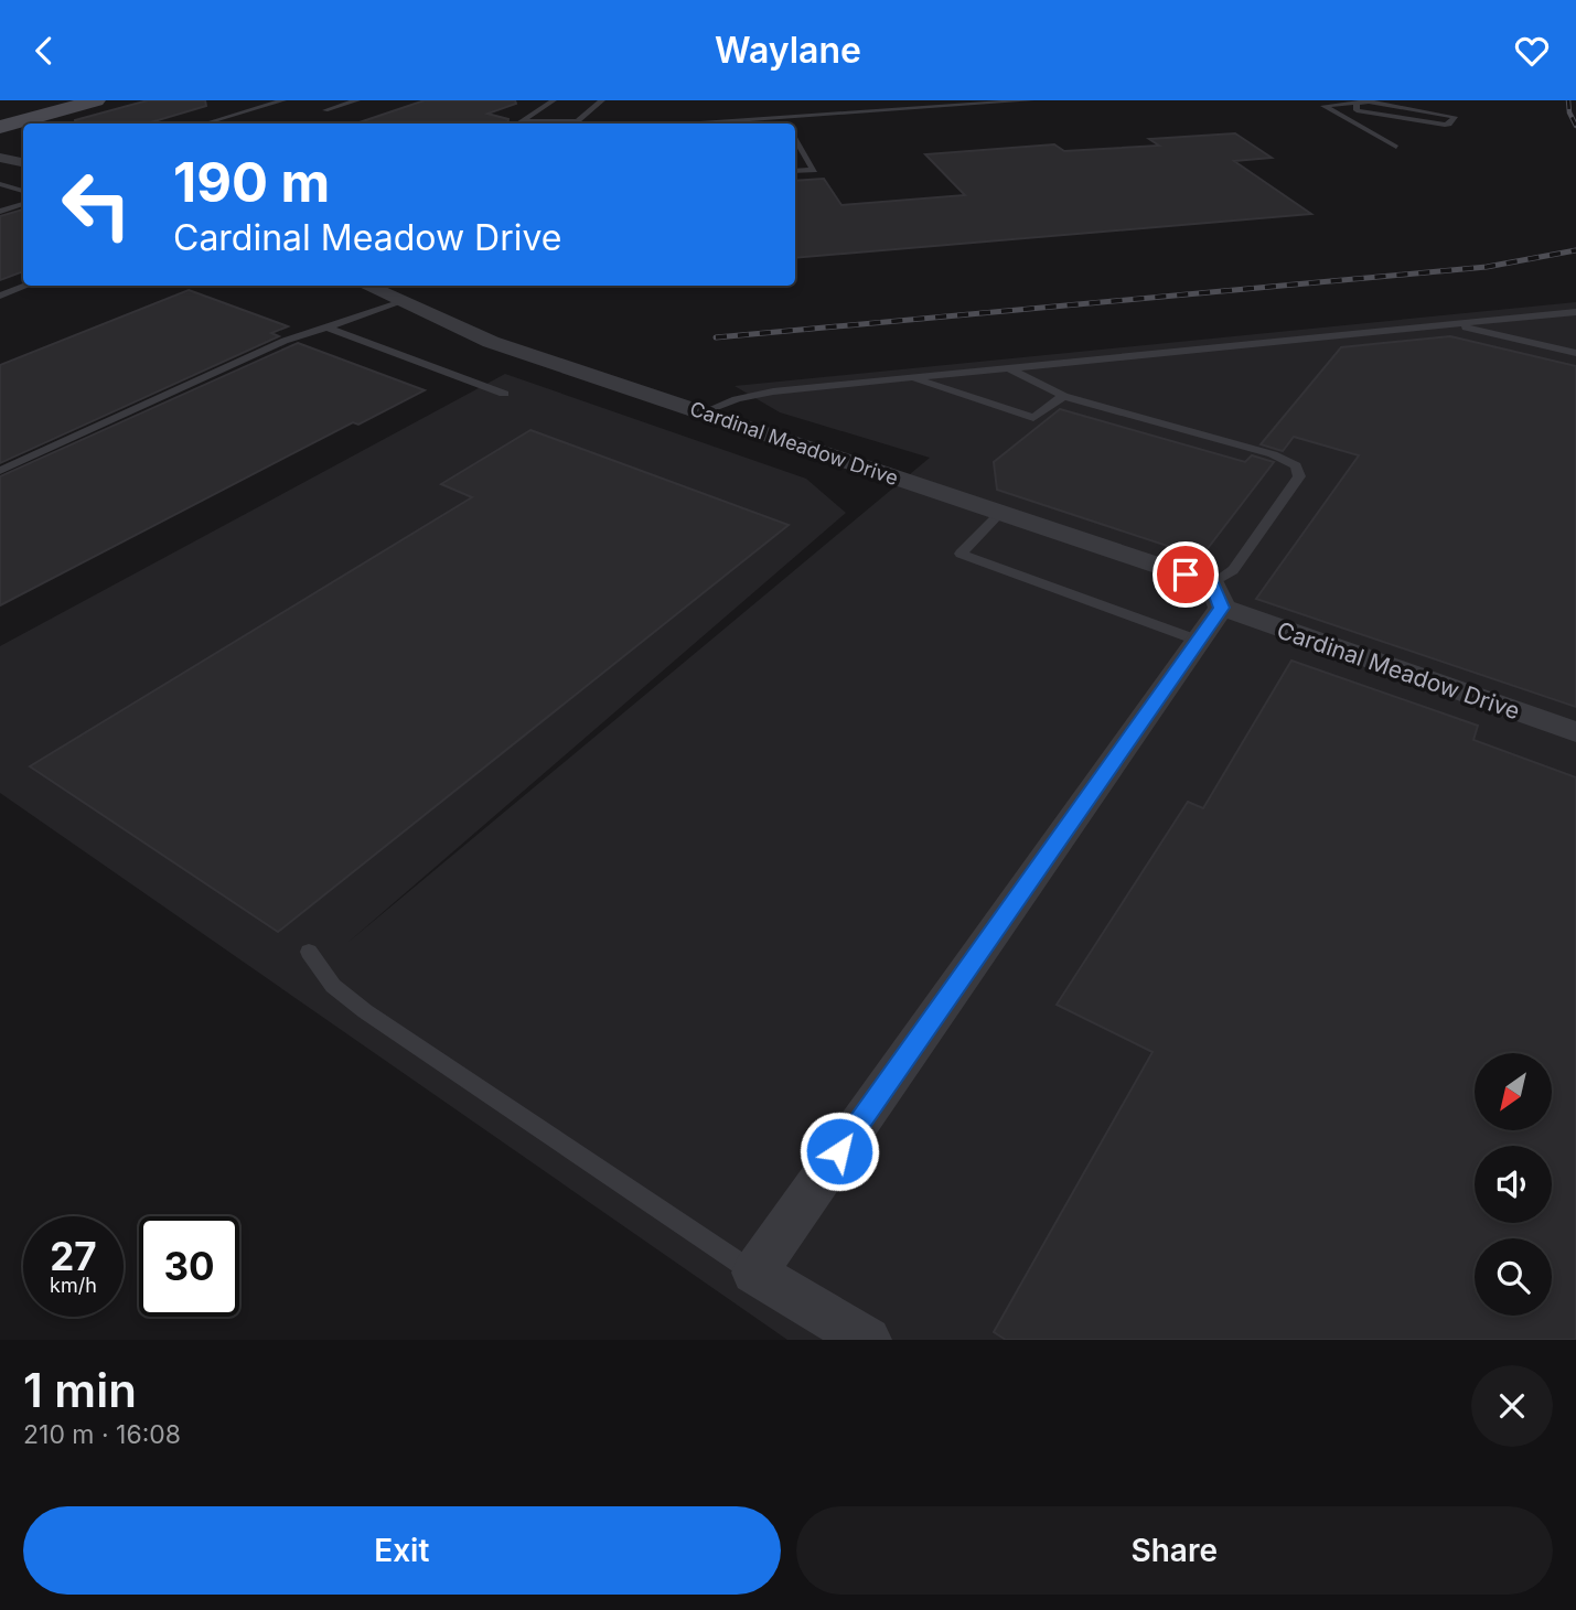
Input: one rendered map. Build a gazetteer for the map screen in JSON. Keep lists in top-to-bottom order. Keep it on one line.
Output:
{"streets":{"street":["Cardinal Meadow Drive"]},"north":"bottom left","page":{"header":"Waylane","turn":["190 m","Cardinal Meadow Drive"],"speed":"27 km/h","limit":"30","heading":["1 min","210 m · 16:08"],"buttons":["Exit","Share"]}}
